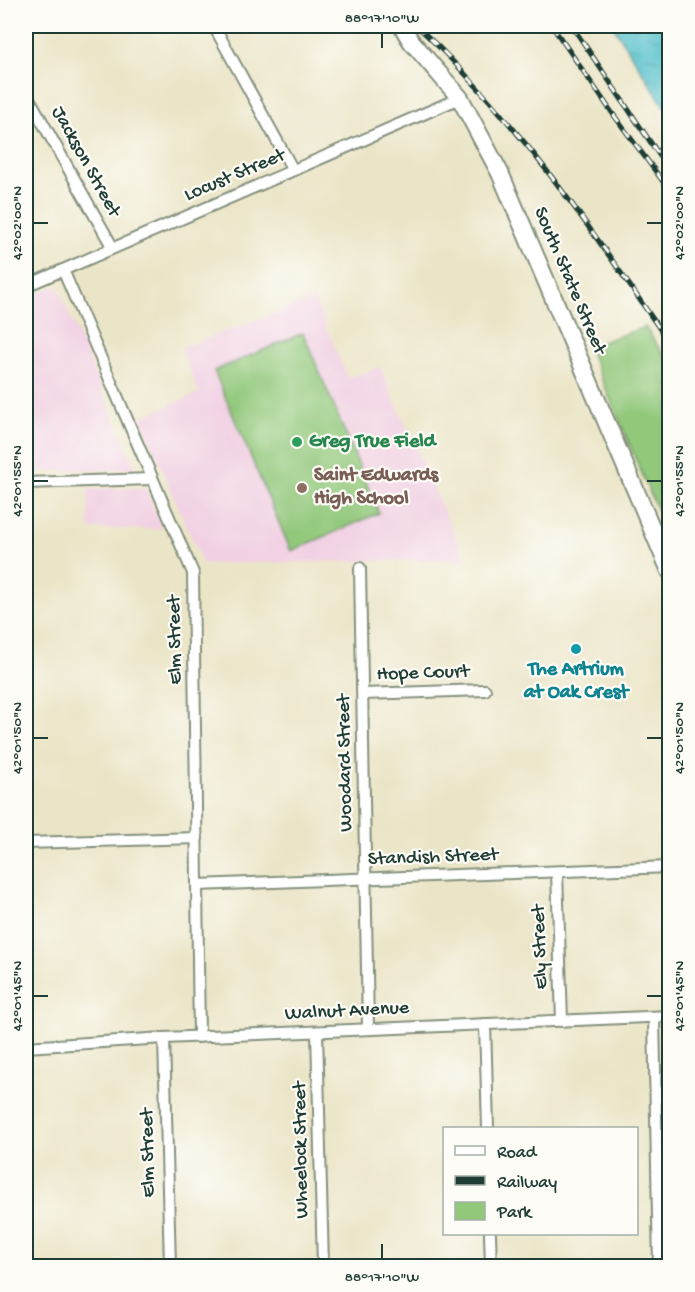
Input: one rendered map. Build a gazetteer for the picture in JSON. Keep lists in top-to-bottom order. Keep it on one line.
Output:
{"streets":{"main road":["South State Street"],"street":["Jackson Street","Locust Street","Elm Street","Hope Court","Woodard Street","Standish Street","Ely Street","Walnut Avenue","Wheelock Street"]},"crossings":[["Jackson Street","Locust Street"],["Locust Street","South State Street"],["Locust Street","Elm Street"],["Elm Street","Standish Street"],["Elm Street","Walnut Avenue"],["Hope Court","Woodard Street"],["Woodard Street","Standish Street"],["Woodard Street","Walnut Avenue"],["Standish Street","Ely Street"],["Ely Street","Walnut Avenue"],["Walnut Avenue","Wheelock Street"]],"places":["Greg True Field","Saint Edwards High School","The Artrium at Oak Crest"],"legend":["Road","Railway","Park"],"coordinates":["88°17'10\"W","42°02'00\"N","42°01'55\"N","42°01'50\"N","42°01'45\"N"]}
